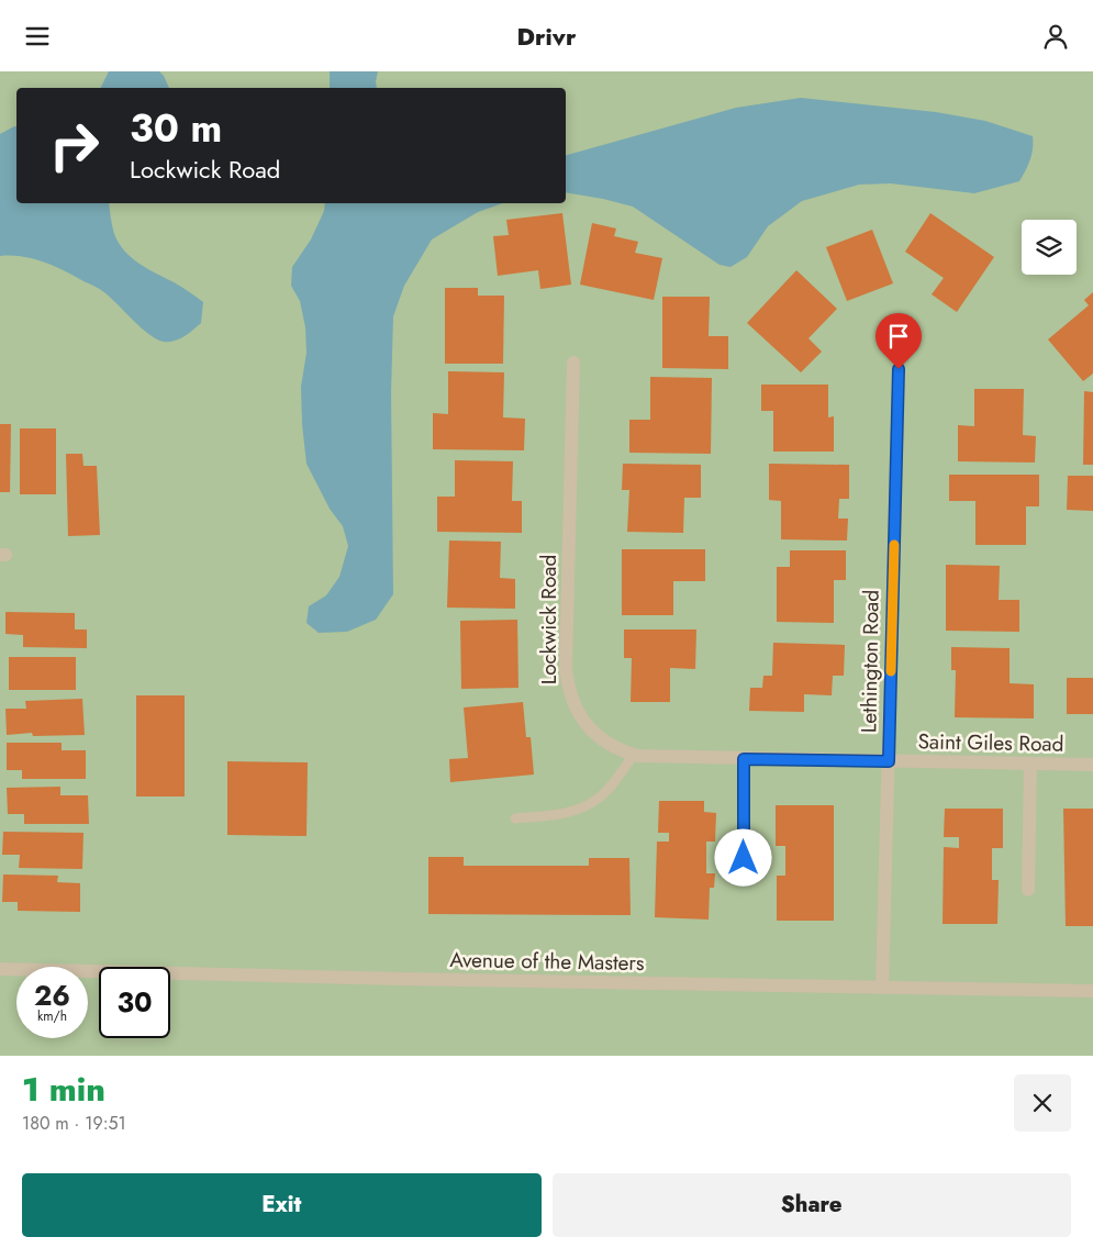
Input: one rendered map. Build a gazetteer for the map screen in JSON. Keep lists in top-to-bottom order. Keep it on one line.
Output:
{"streets":{"street":["Lockwick Road","Lethington Road","Saint Giles Road","Avenue of the Masters"]},"crossings":[["Lockwick Road","Lethington Road"],["Lockwick Road","Saint Giles Road"],["Lethington Road","Saint Giles Road"],["Lethington Road","Avenue of the Masters"]],"page":{"header":"Drivr","turn":["30 m","Lockwick Road"],"speed":"26 km/h","limit":"30","heading":["1 min","180 m · 19:51"],"buttons":["Exit","Share"]}}
